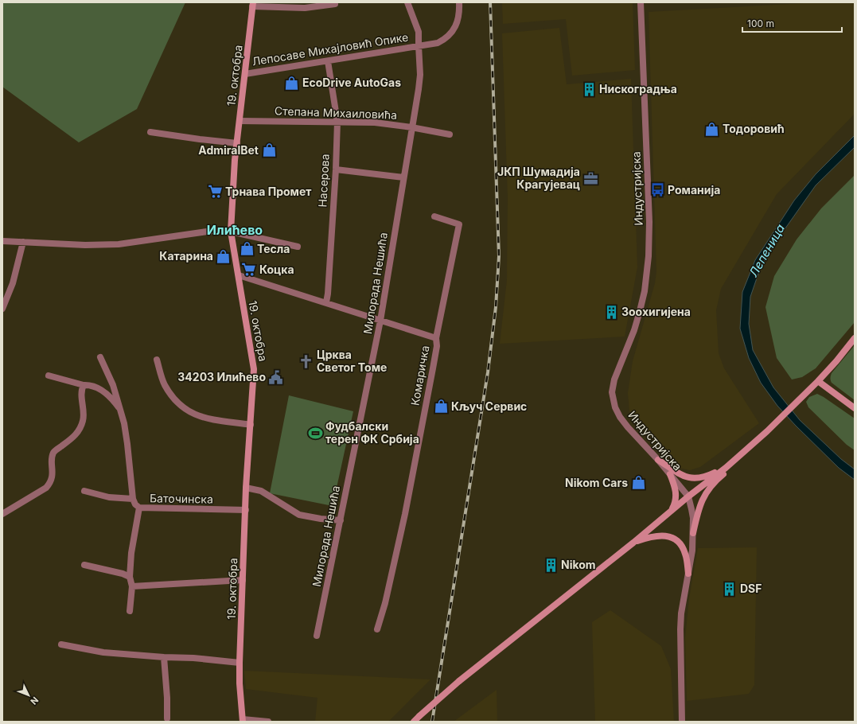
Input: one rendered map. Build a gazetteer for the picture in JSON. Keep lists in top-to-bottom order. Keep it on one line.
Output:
{"streets":{"street":["Лепосаве Михајловић Опике","19. октобра","Степана Михаиловића","Насерова","Индустријска","Милорада Нешића","Комаричка","Баточинска"]},"crossings":[["Лепосаве Михајловић Опике","19. октобра"],["Лепосаве Михајловић Опике","Насерова"],["Лепосаве Михајловић Опике","Милорада Нешића"],["19. октобра","Степана Михаиловића"],["19. октобра","Баточинска"],["Степана Михаиловића","Насерова"],["Степана Михаиловића","Милорада Нешића"]],"districts":["Илићево"],"water":["Лепеница"],"places":{"shop":["EcoDrive AutoGas","Тодоровић","AdmiralBet","Тесла","Катарина","Кључ Сервис","Nikom Cars"],"building":["Нискоградња","Зоохигијена","Nikom","DSF"],"office":["ЈКП Шумадија Крагујевац"],"bus stop":["Романија"],"supermarket":["Трнава Промет","Коцка"],"church":["Црква Светог Томе"],"public building":["34203 Илићево"],"sports":["Фудбалски терен ФК Србија"]},"scale_bar":"100 m","north":"bottom right"}
